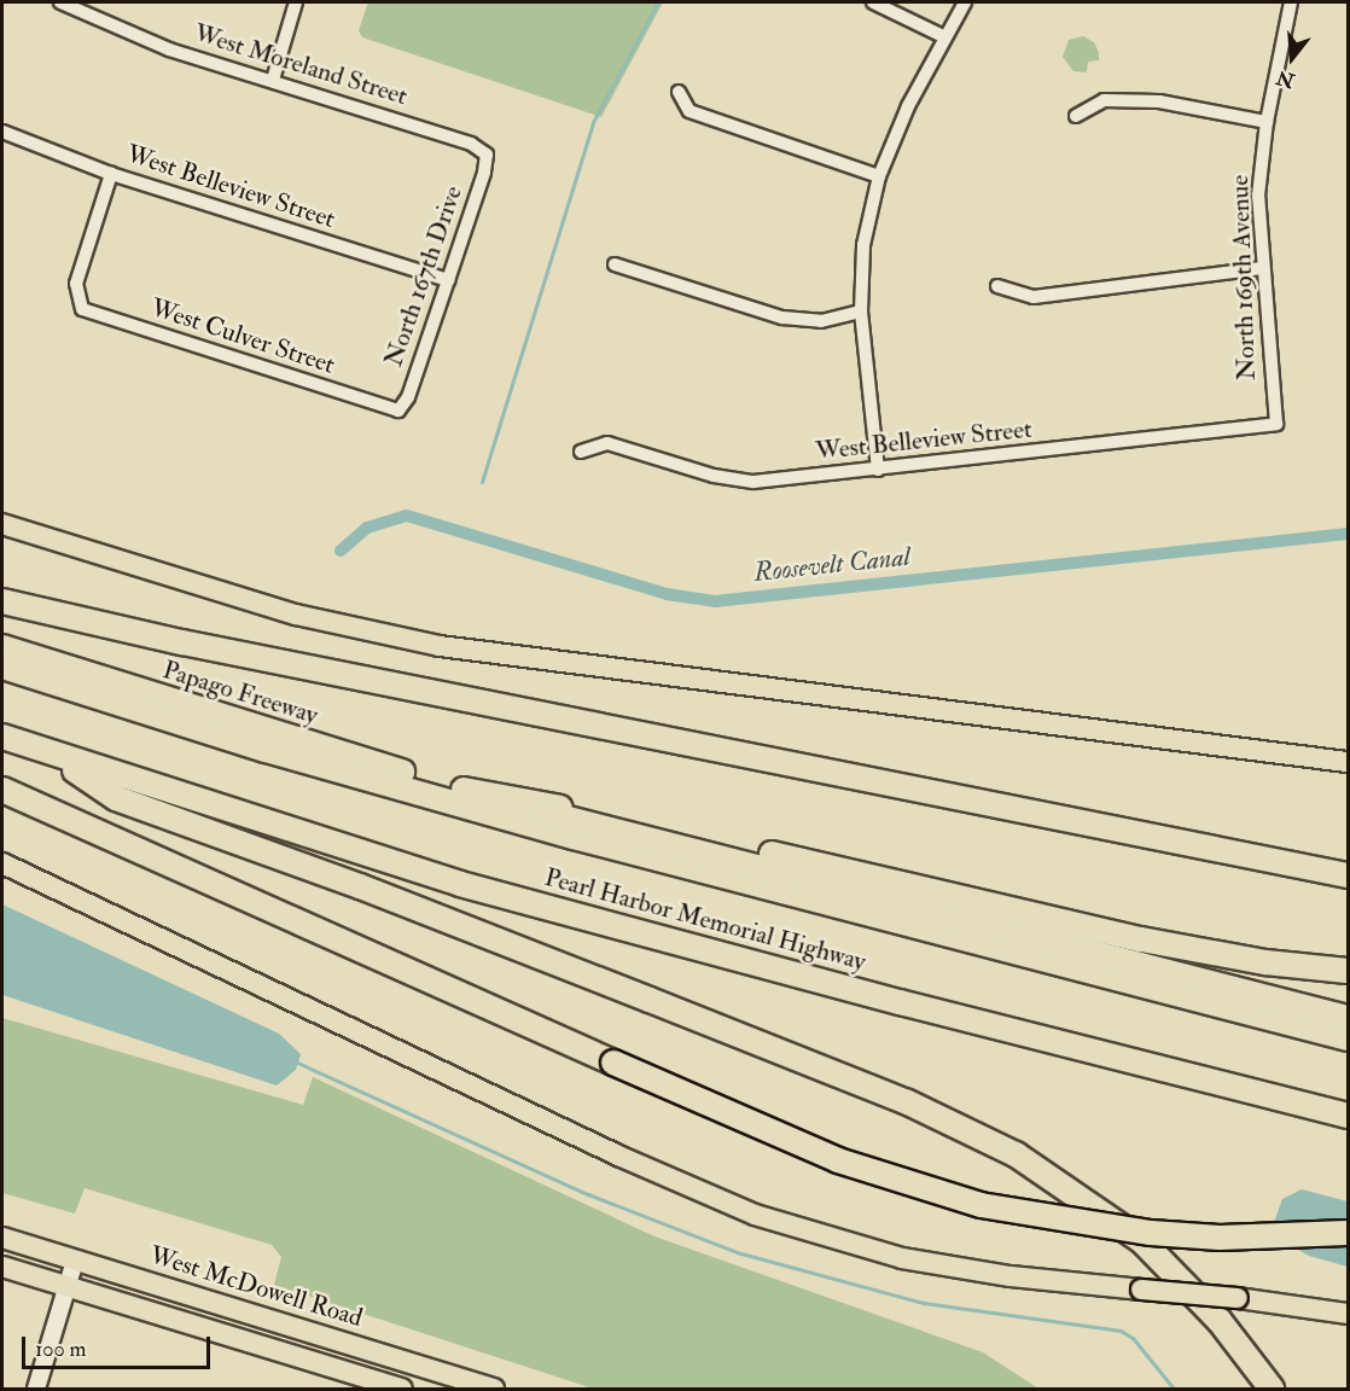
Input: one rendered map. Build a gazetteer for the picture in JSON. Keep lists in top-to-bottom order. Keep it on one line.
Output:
{"streets":{"highway":["Papago Freeway","Pearl Harbor Memorial Highway"],"main road":["West McDowell Road"],"street":["West Moreland Street","West Belleview Street","North 167th Drive","North 169th Avenue","West Culver Street"]},"crossings":[["West Moreland Street","North 167th Drive"],["West Belleview Street","North 167th Drive"],["West Belleview Street","North 169th Avenue"],["West Belleview Street","West Culver Street"],["North 167th Drive","West Culver Street"]],"water":["Roosevelt Canal"],"scale_bar":"100 m","north":"bottom"}
